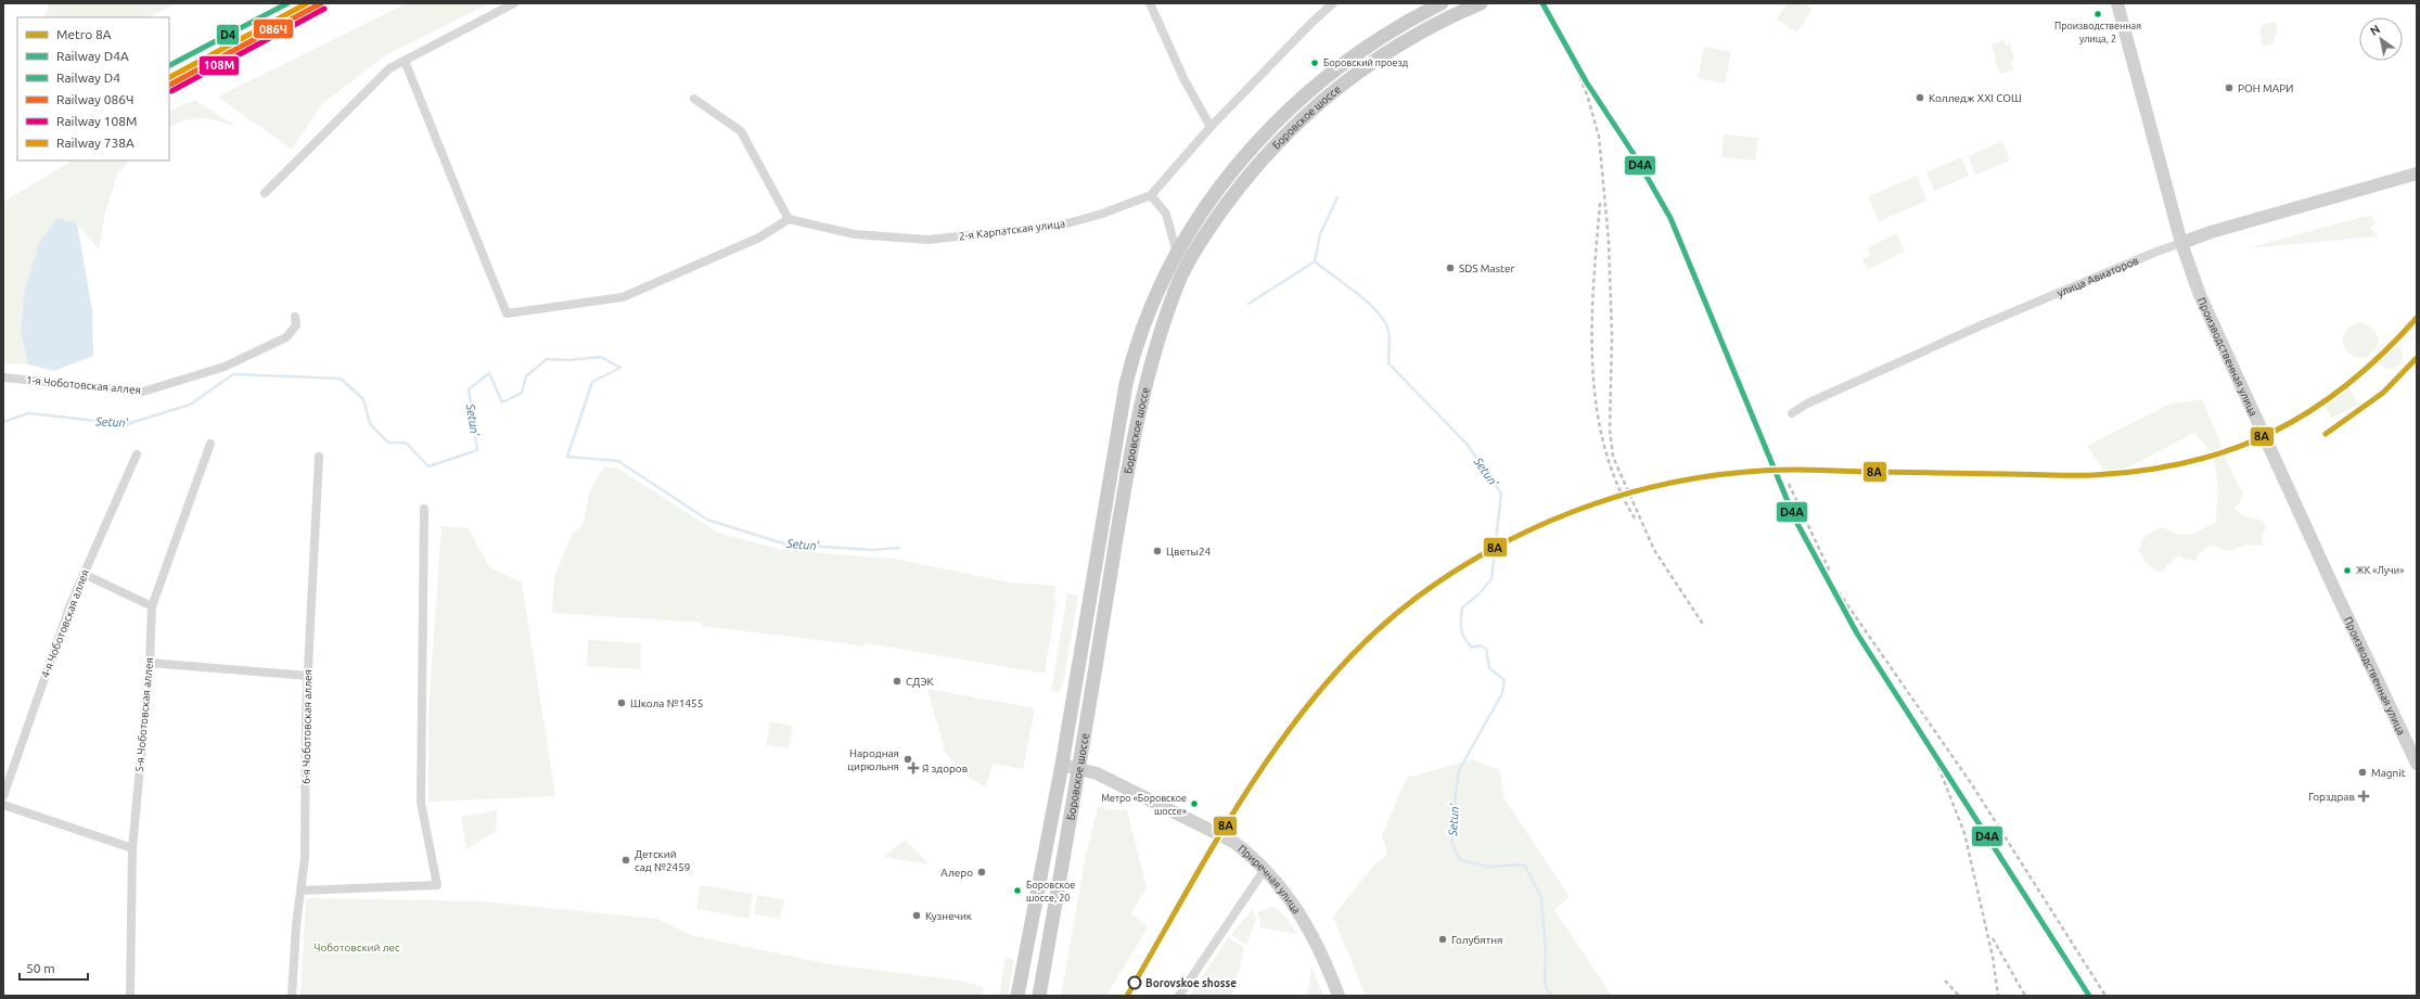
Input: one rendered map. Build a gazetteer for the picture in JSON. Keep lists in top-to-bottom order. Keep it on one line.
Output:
{"streets":{"main road":["Боровское шоссе","улица Авиаторов","Производственная улица","Приречная улица"],"street":["2-я Карпатская улица","1-я Чоботовская аллея","4-я Чоботовская аллея","5-я Чоботовская аллея","6-я Чоботовская аллея"]},"crossings":[["Боровское шоссе","Приречная улица"],["улица Авиаторов","Производственная улица"]],"water":["Setun'"],"parks":["Чоботовский лес"],"places":{"other":["Производственная улица, 2","Боровский проезд","РОН МАРИ","Колледж XXI СОШ","SDS Master","Цветы24","ЖК «Лучи»","СДЭК","Школа №1455","Народная цирюльня","Magnit","Метро «Боровское шоссе»","Детский сад №2459","Алеро","Боровское шоссе, 20","Кузнечик","Голубятня","Borovskoe shosse"],"health":["Я здоров","Горздрав"]},"lines":["rail line D4А","rail line D4","rail line 086Ч","rail line 738А","rail line 108М","metro line 8А"],"legend":["Metro 8А","Railway D4А","Railway D4","Railway 086Ч","Railway 108М","Railway 738А"],"scale_bar":"50 m","north":"top left"}
